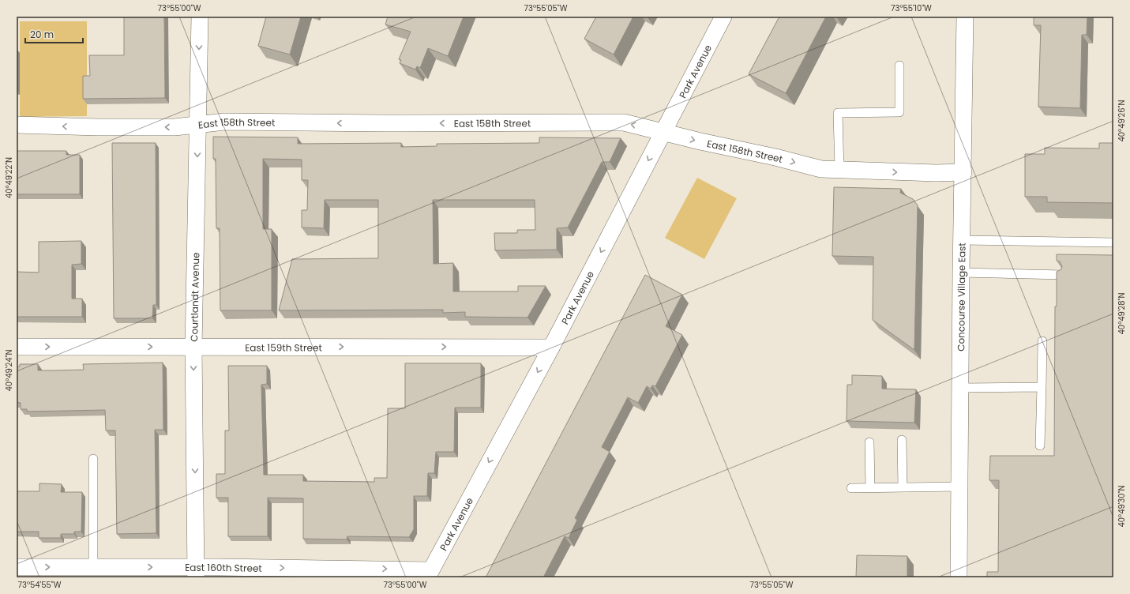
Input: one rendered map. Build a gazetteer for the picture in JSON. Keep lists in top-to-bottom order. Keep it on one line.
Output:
{"streets":{"street":["Park Avenue","East 158th Street","Courtlandt Avenue","Concourse Village East","East 159th Street","East 160th Street"]},"crossings":[["Park Avenue","East 158th Street"],["Park Avenue","East 159th Street"],["Park Avenue","East 160th Street"],["East 158th Street","Courtlandt Avenue"],["East 158th Street","Concourse Village East"],["Courtlandt Avenue","East 159th Street"],["Courtlandt Avenue","East 160th Street"]],"one_way":["Park Avenue","Courtlandt Avenue","East 159th Street","East 160th Street"],"scale_bar":"20 m","coordinates":["73°55'00\"W","73°55'05\"W","73°55'10\"W","40°49'26\"N","40°49'22\"N","40°49'28\"N","40°49'24\"N","40°49'30\"N","73°54'55\"W"]}
